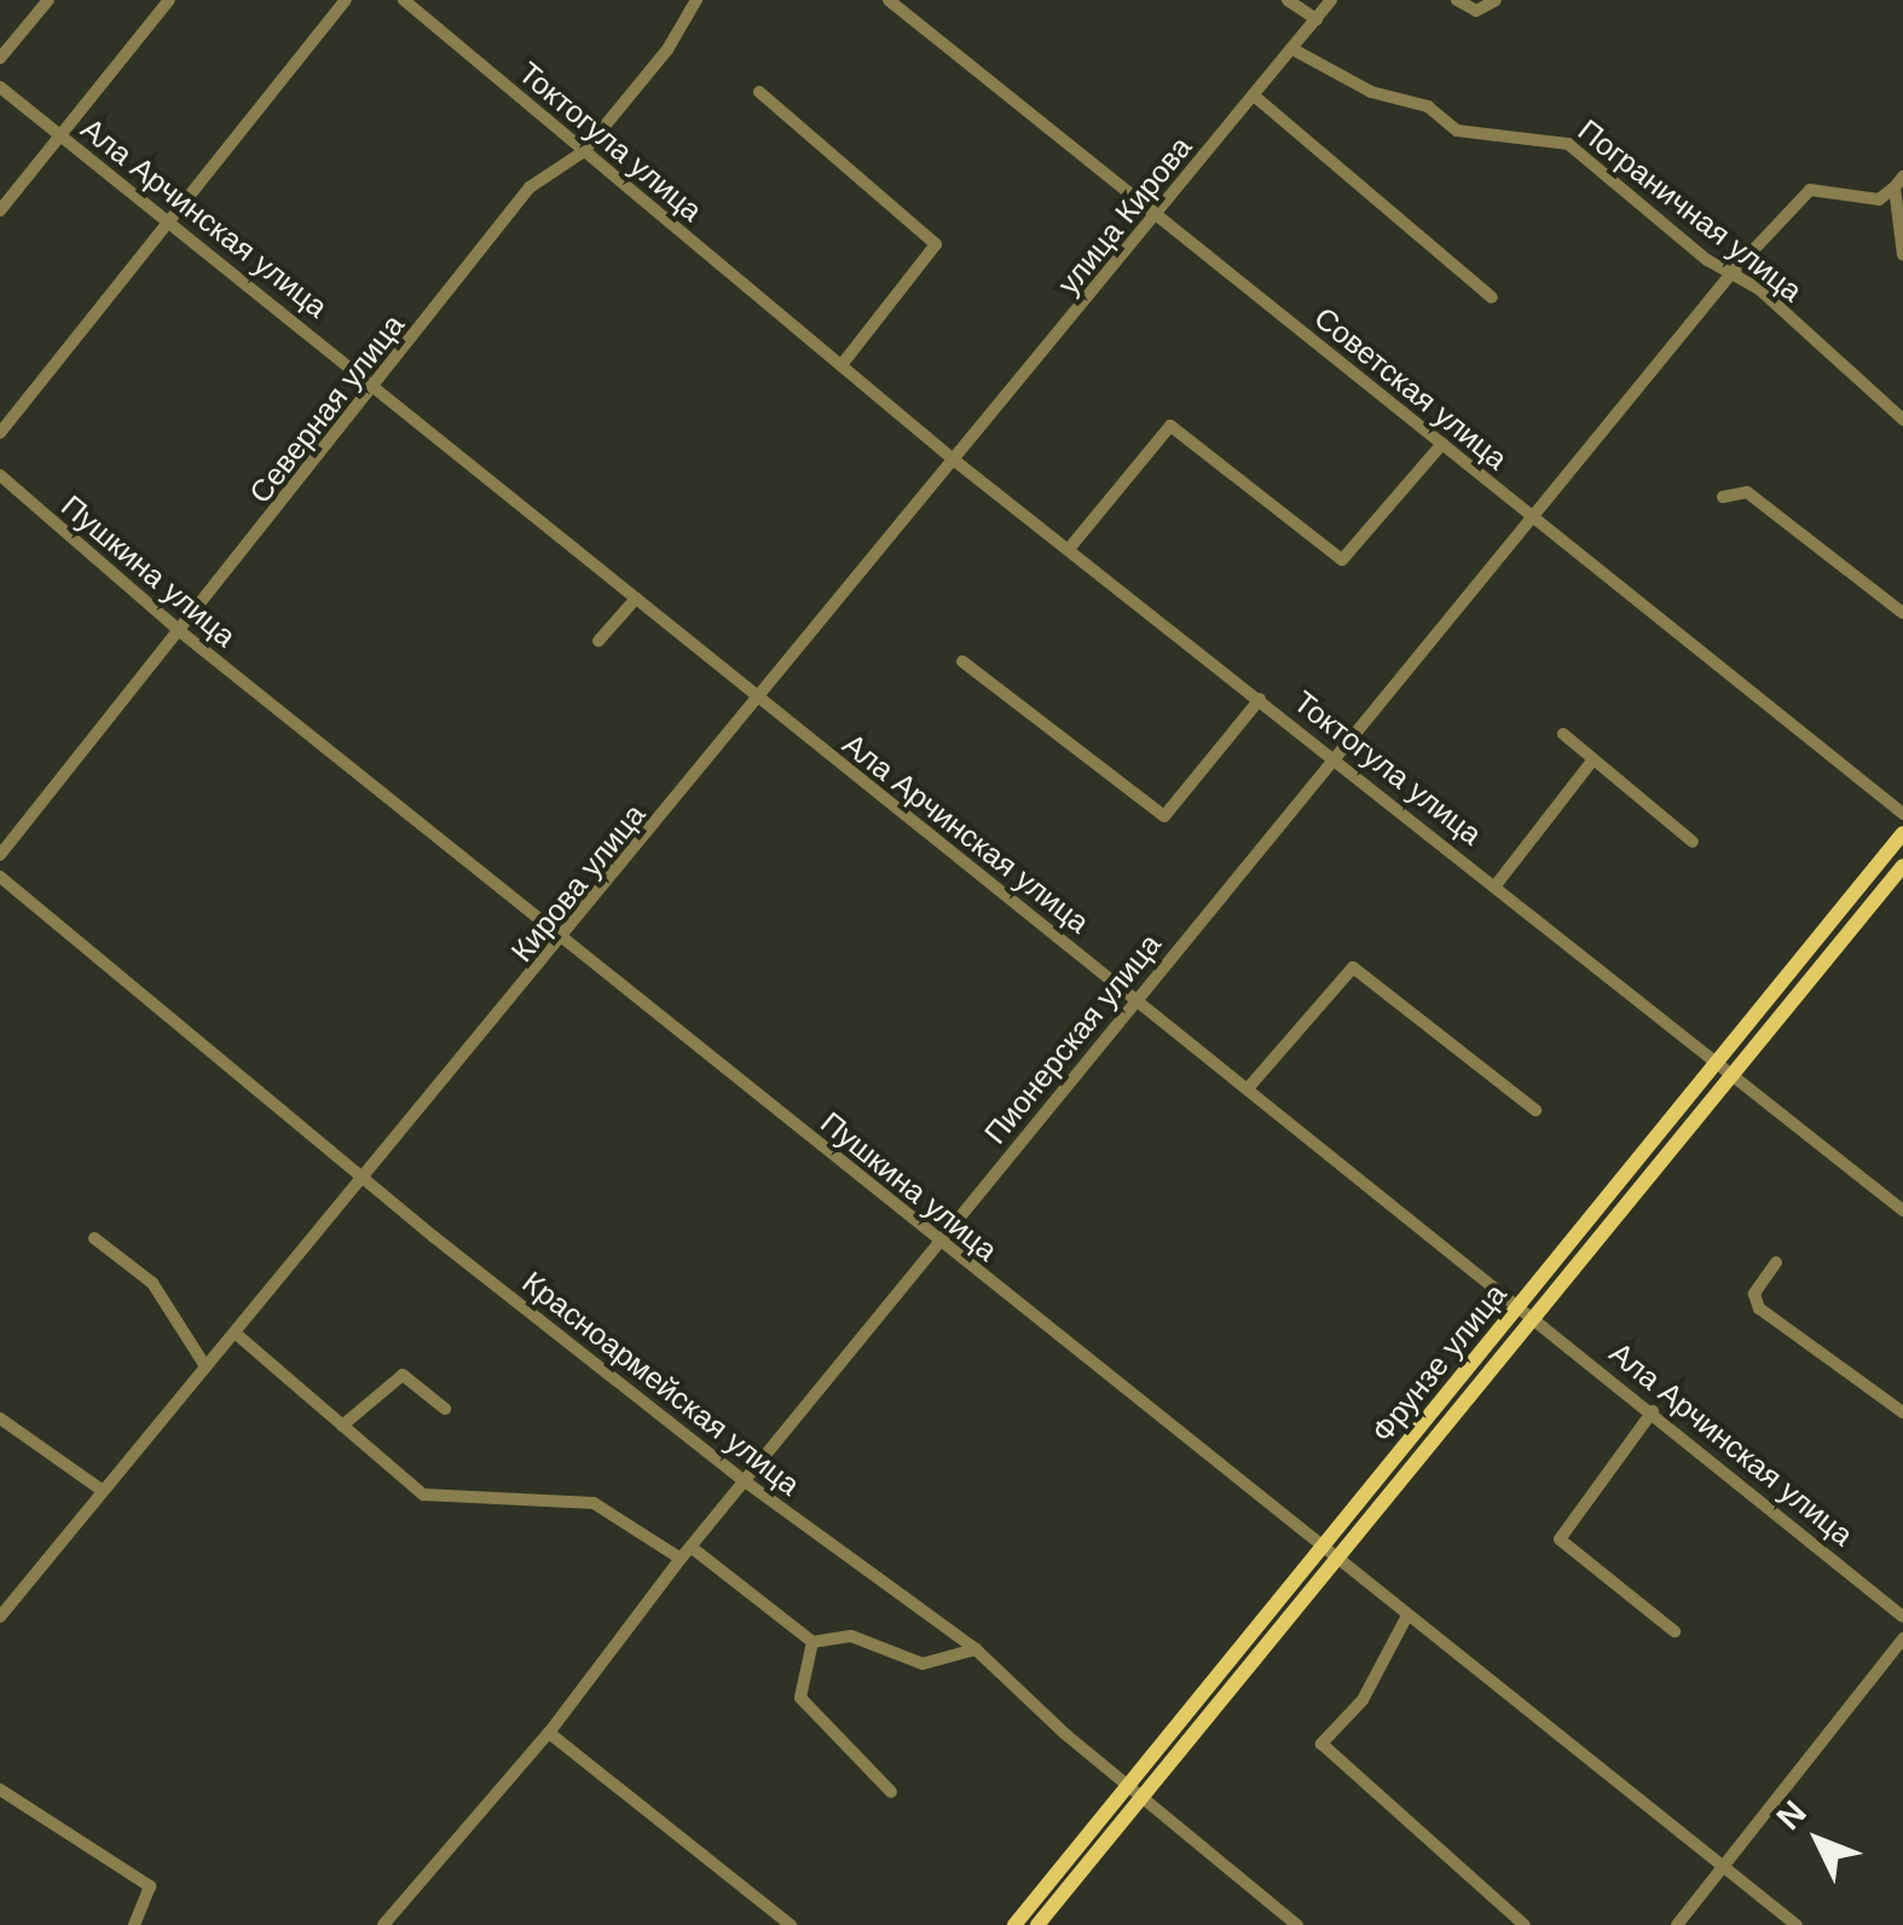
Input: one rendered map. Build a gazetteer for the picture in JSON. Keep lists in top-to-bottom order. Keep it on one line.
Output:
{"streets":{"main road":["Фрунзе улица"],"street":["Токтогула улица","Пограничная улица","улица Кирова","Ала Арчинская улица","Советская улица","Северная улица","Пушкина улица","Кирова улица","Пионерская улица","Красноармейская улица"]},"crossings":[["Токтогула улица","улица Кирова"],["Токтогула улица","Северная улица"],["Токтогула улица","Кирова улица"],["Токтогула улица","Пионерская улица"],["Токтогула улица","Фрунзе улица"],["Пограничная улица","улица Кирова"],["Пограничная улица","Пионерская улица"],["улица Кирова","Советская улица"],["улица Кирова","Кирова улица"],["Ала Арчинская улица","Северная улица"],["Ала Арчинская улица","Кирова улица"],["Ала Арчинская улица","Пионерская улица"],["Ала Арчинская улица","Фрунзе улица"],["Советская улица","Пионерская улица"],["Северная улица","Пушкина улица"],["Пушкина улица","Кирова улица"],["Пушкина улица","Пионерская улица"],["Пушкина улица","Фрунзе улица"],["Кирова улица","Красноармейская улица"],["Пионерская улица","Красноармейская улица"],["Фрунзе улица","Красноармейская улица"]],"north":"top left"}
